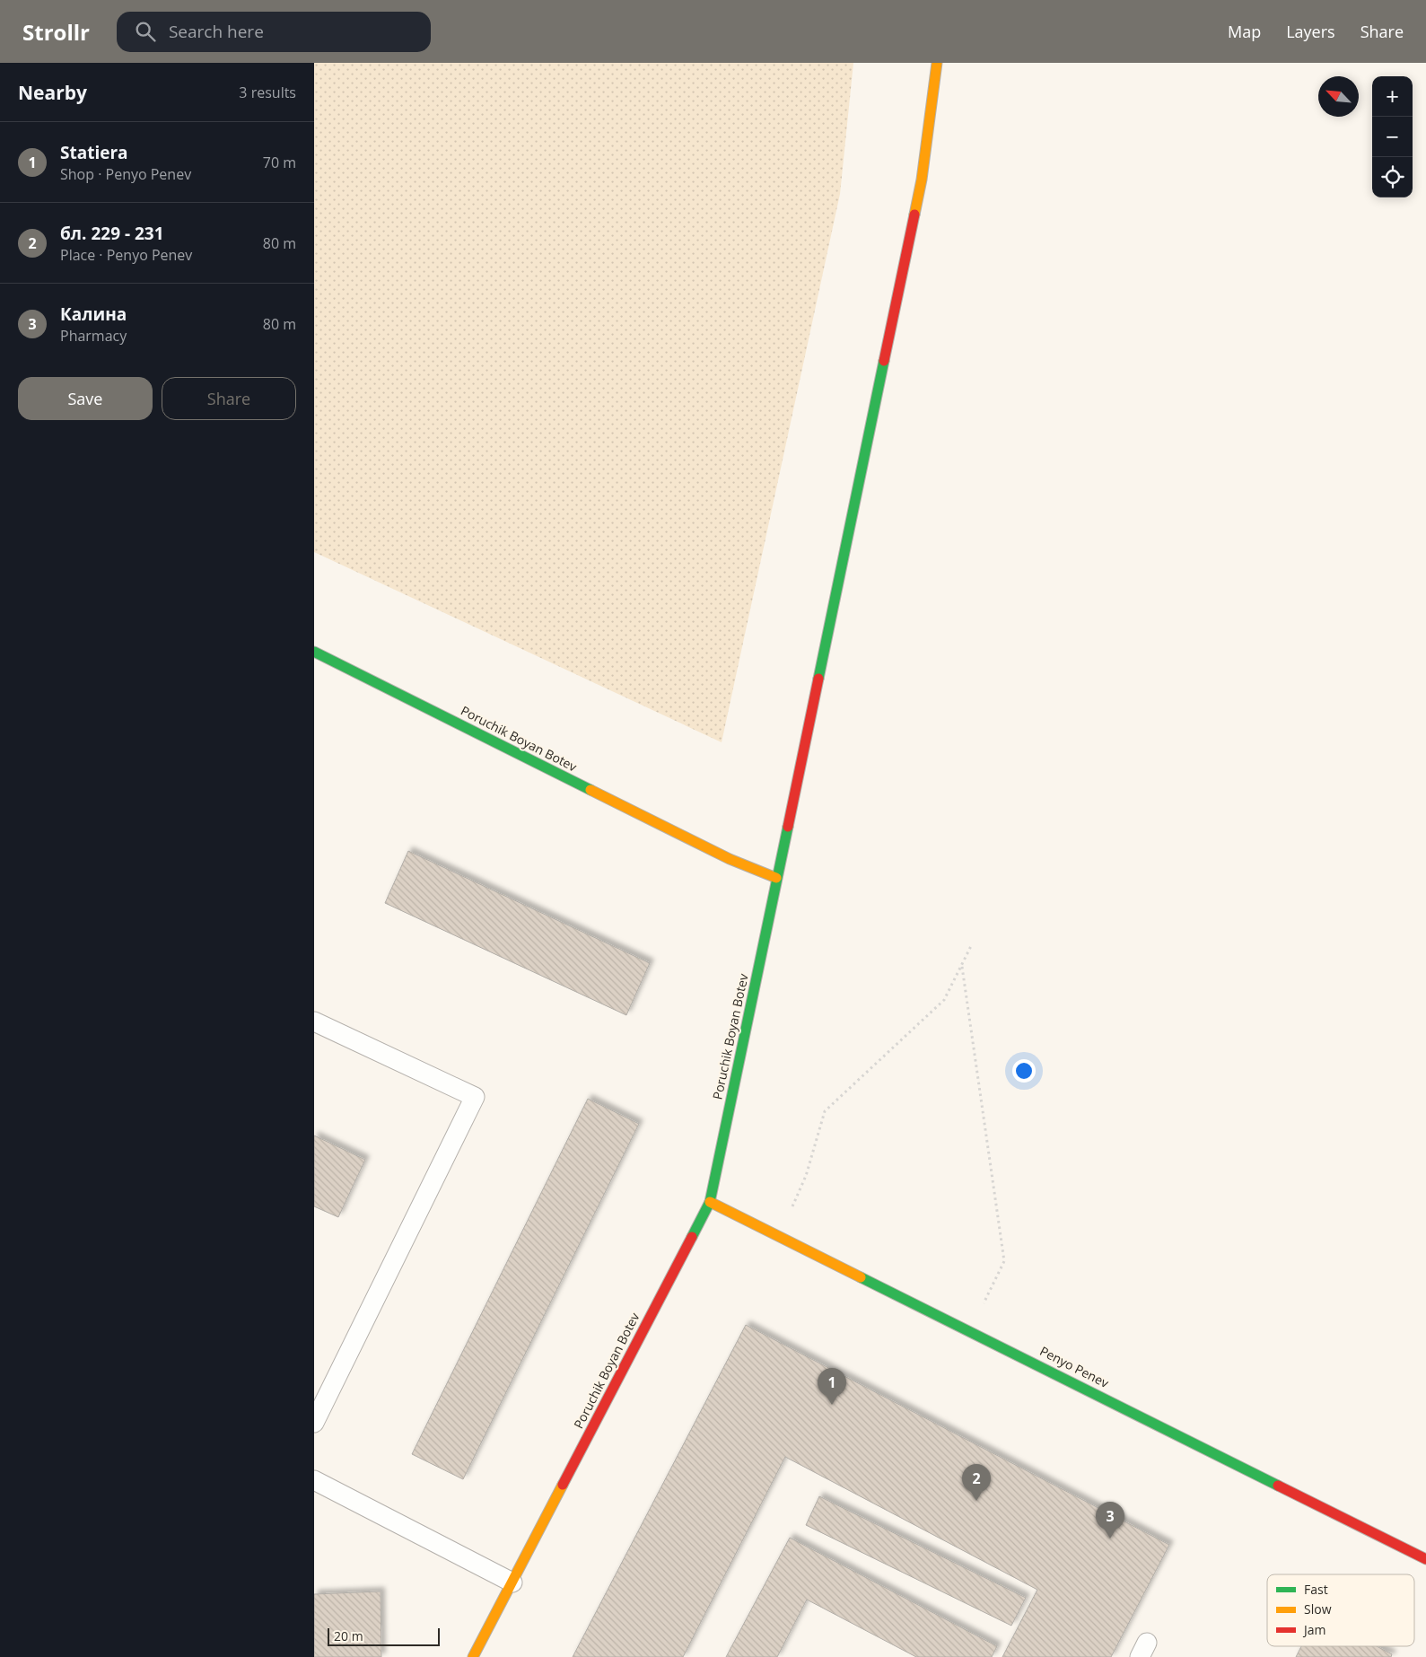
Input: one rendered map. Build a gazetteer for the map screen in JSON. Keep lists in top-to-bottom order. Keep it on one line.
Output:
{"streets":{"street":["Poruchik Boyan Botev","Penyo Penev"]},"crossings":[["Poruchik Boyan Botev","Penyo Penev"]],"legend":["Fast","Slow","Jam"],"scale_bar":"20 m","north":"top left","page":{"header":"Strollr","search":"Search here","nav":["Map","Layers","Share"],"heading":["Nearby","3 results"],"map_buttons":["+","−"],"list":[{"mark":"1","name":"Statiera","note":"Shop · Penyo Penev","value":"70 m"},{"mark":"2","name":"бл. 229 - 231","note":"Place · Penyo Penev","value":"80 m"},{"mark":"3","name":"Калина","note":"Pharmacy","value":"80 m"}],"buttons":["Save","Share"],"pins":["1","2","3"],"scale":"20 m"}}
